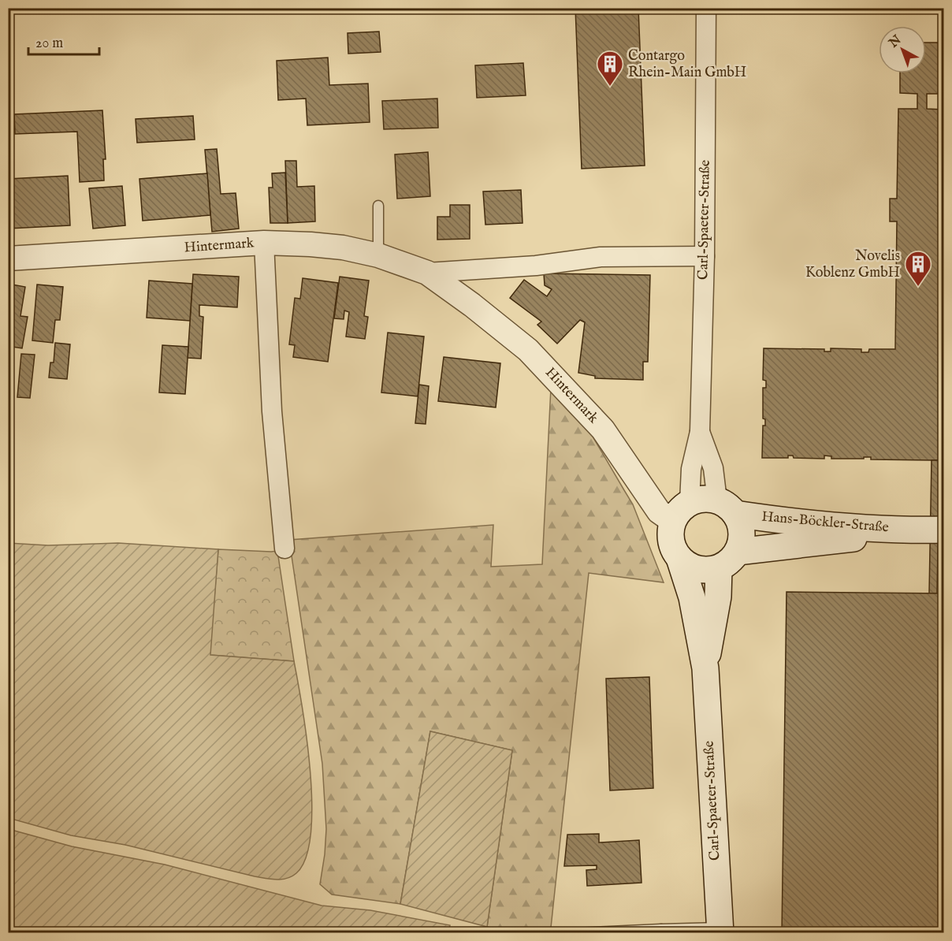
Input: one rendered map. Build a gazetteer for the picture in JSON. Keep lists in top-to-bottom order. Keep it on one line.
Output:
{"streets":{"main road":["Carl-Spaeter-Straße","Hans-Böckler-Straße"],"street":["Hintermark"]},"crossings":[["Carl-Spaeter-Straße","Hintermark"],["Carl-Spaeter-Straße","Hans-Böckler-Straße"],["Hintermark","Hans-Böckler-Straße"]],"places":{"building":["Contargo Rhein-Main GmbH","Novelis Koblenz GmbH"]},"scale_bar":"20 m","north":"top left"}
